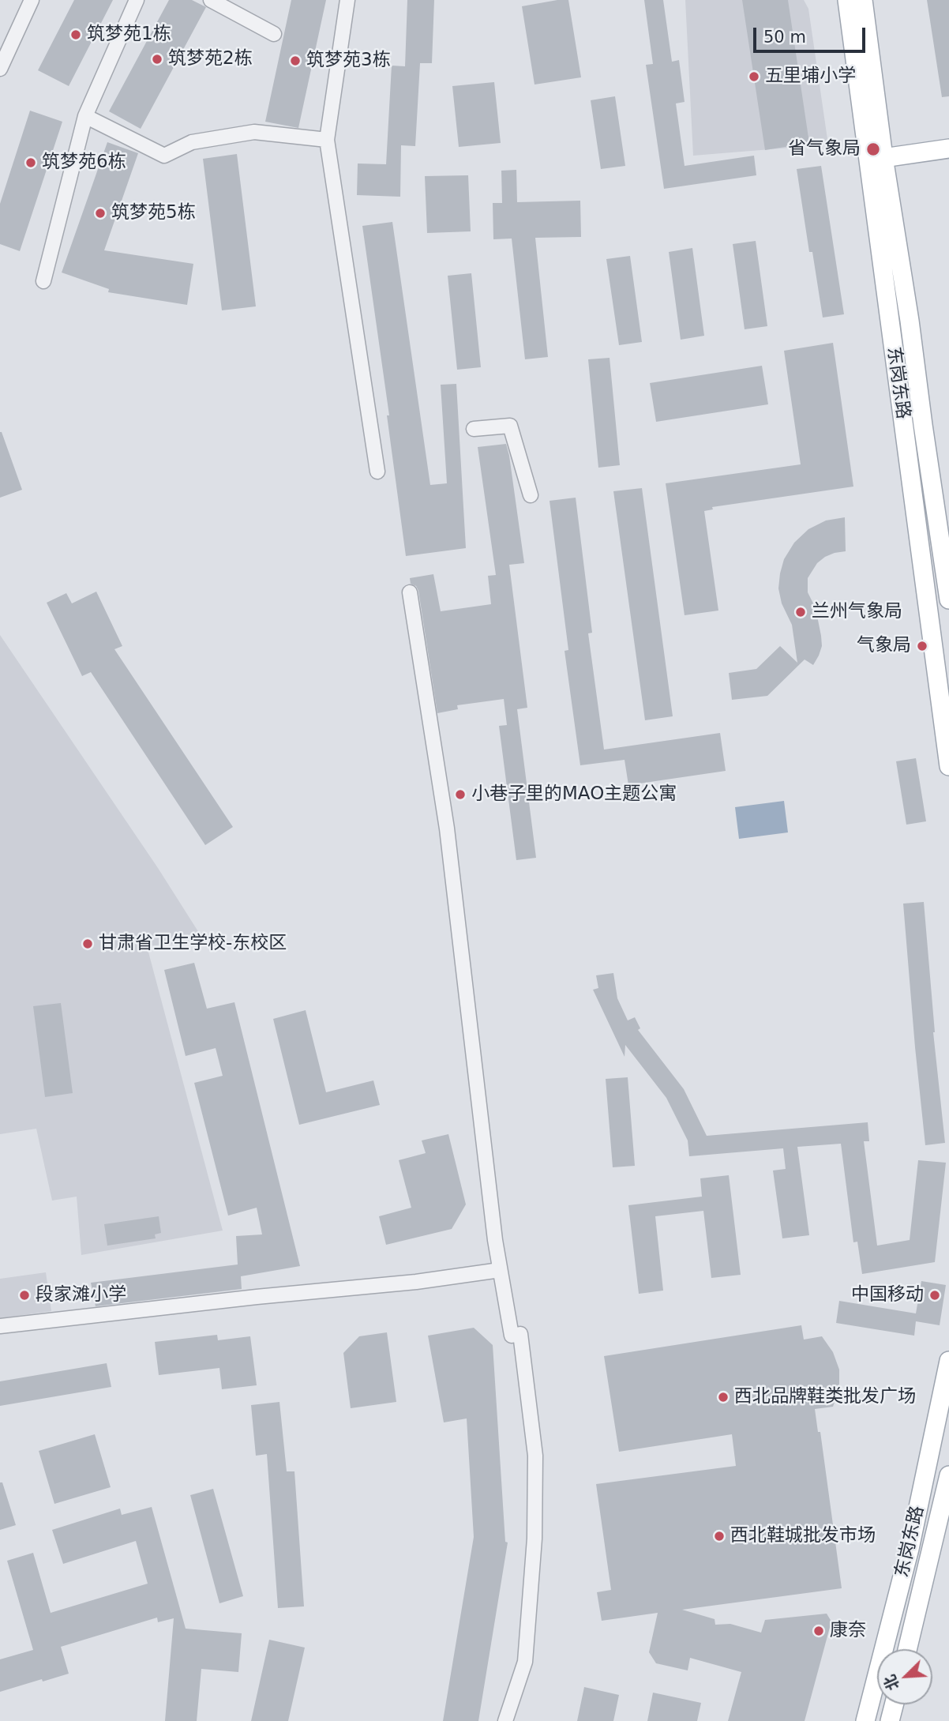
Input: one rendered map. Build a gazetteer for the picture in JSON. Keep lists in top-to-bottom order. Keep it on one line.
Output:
{"streets":{"main road":["东岗东路"]},"places":["筑梦苑1栋","筑梦苑2栋","筑梦苑3栋","五里埔小学","省气象局","筑梦苑6栋","筑梦苑5栋","兰州气象局","气象局","小巷子里的MAO主题公寓","甘肃省卫生学校-东校区","段家滩小学","中国移动","西北品牌鞋类批发广场","西北鞋城批发市场","康奈"],"scale_bar":"50 m","north":"bottom left"}
